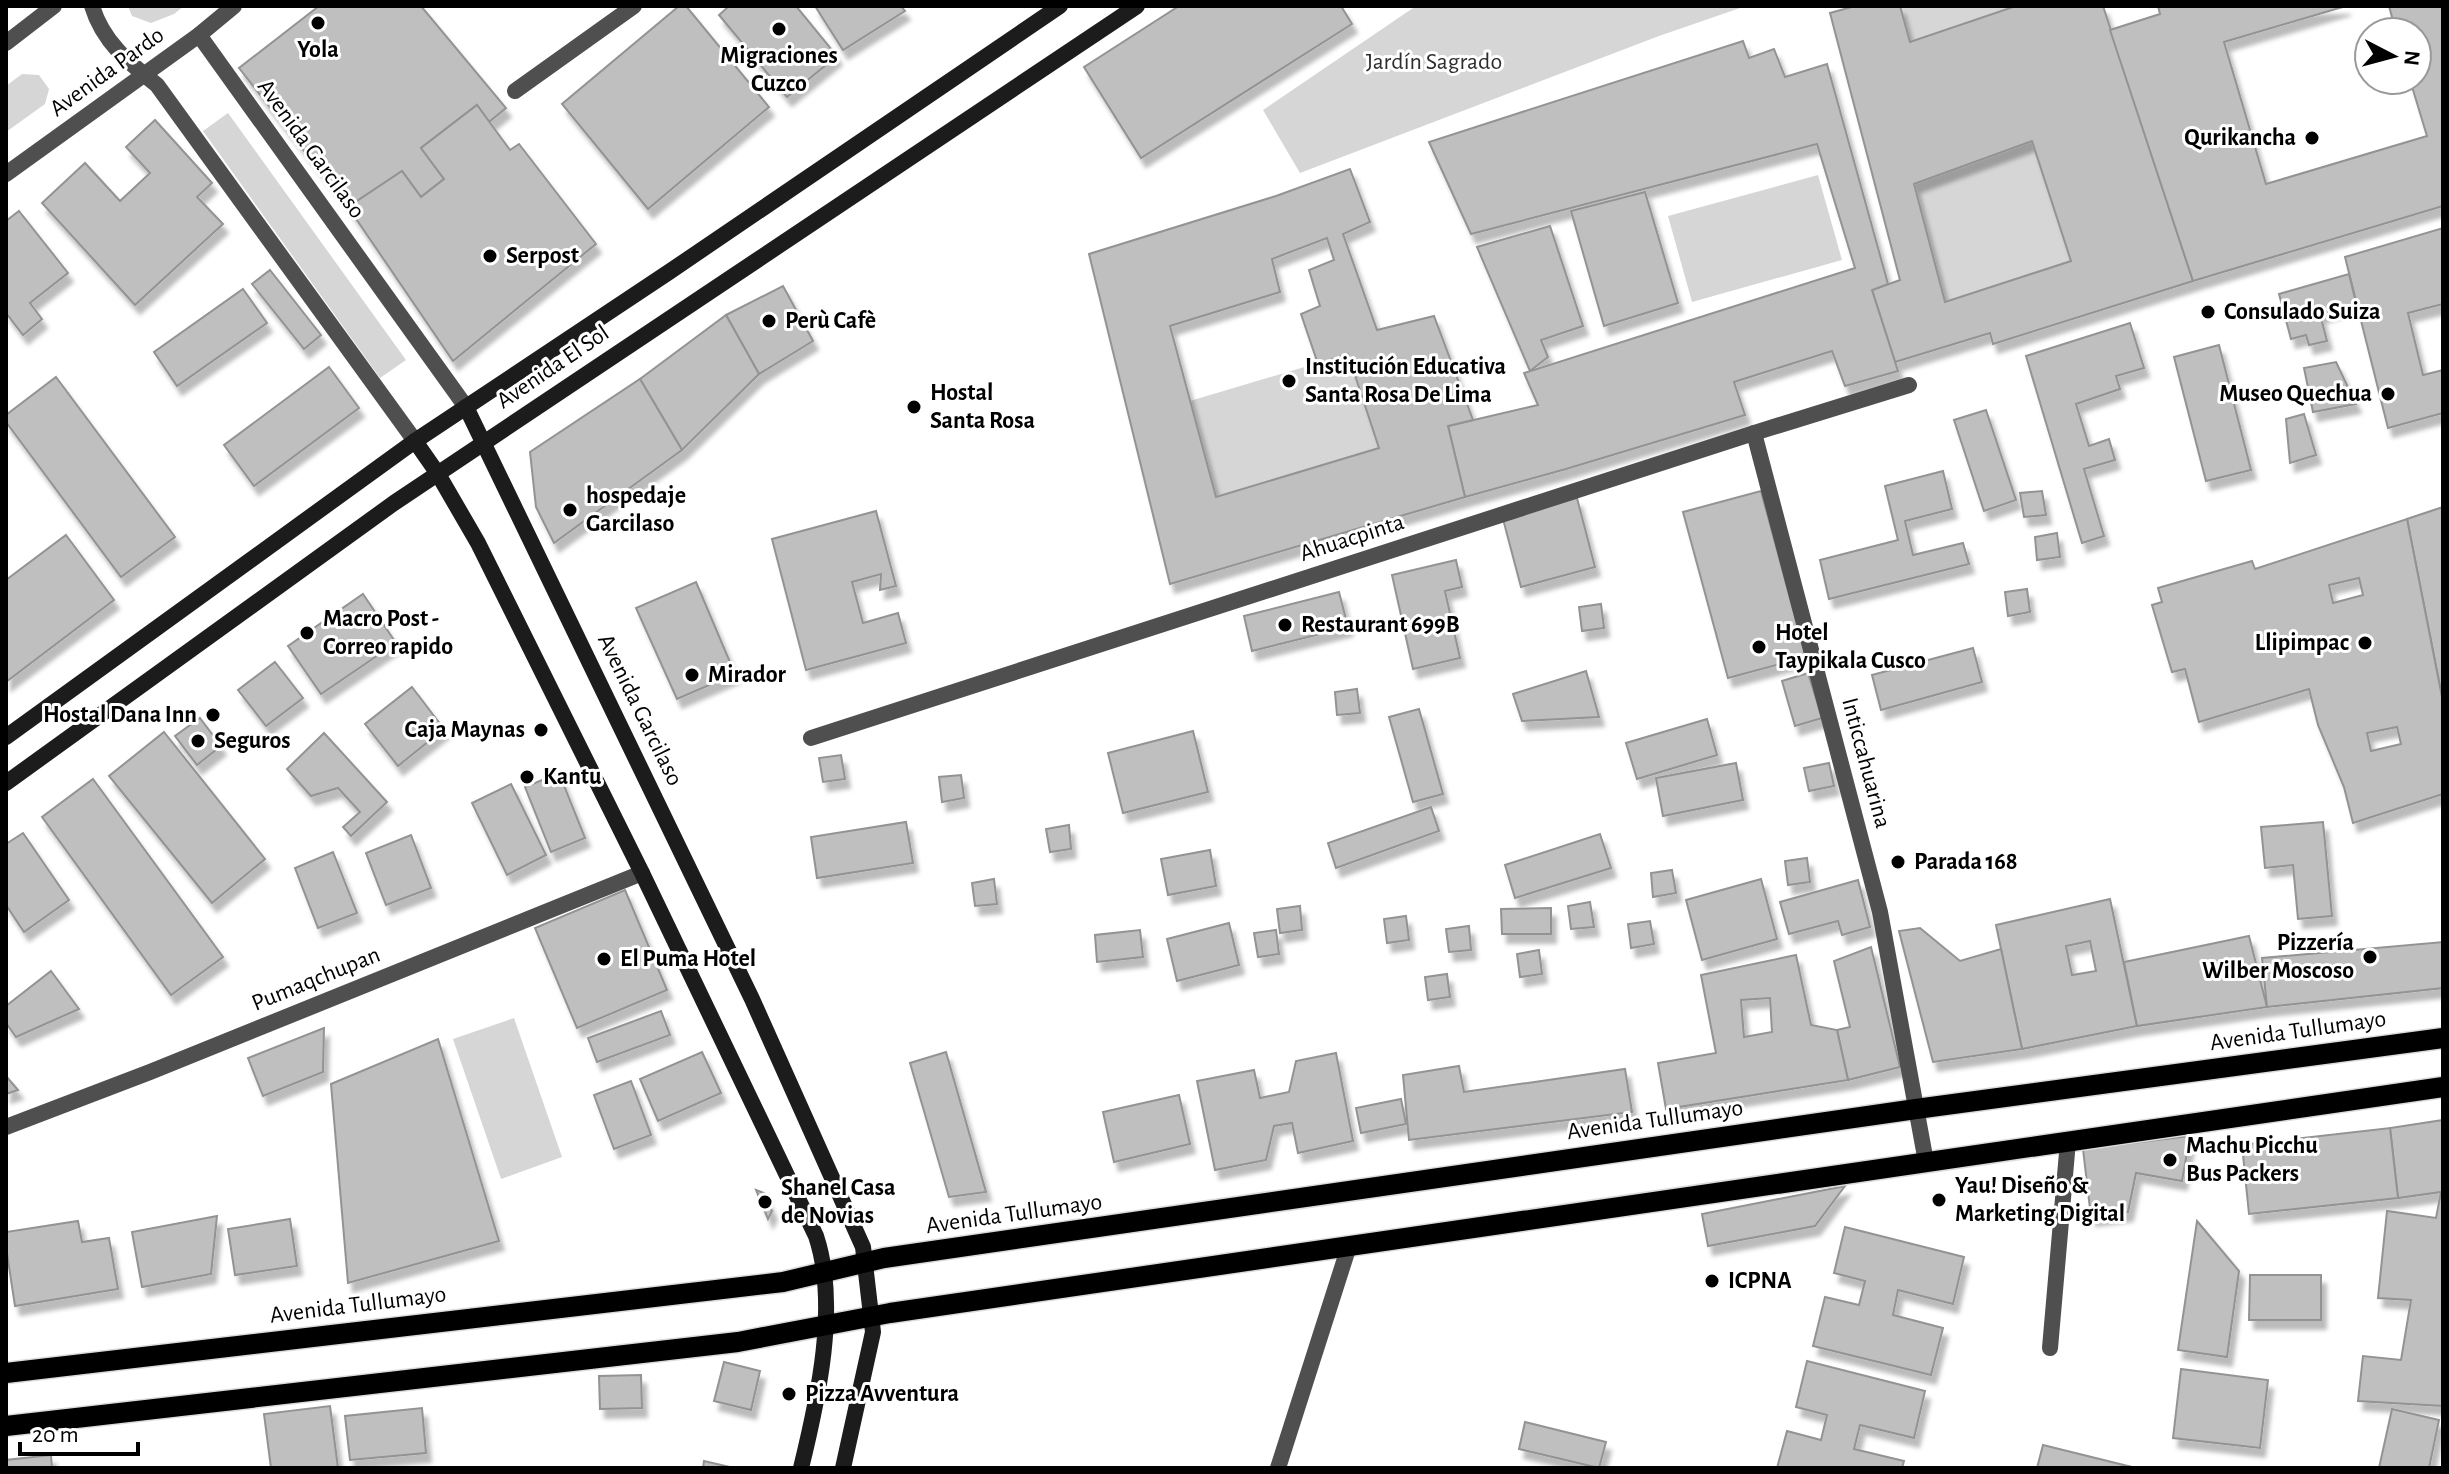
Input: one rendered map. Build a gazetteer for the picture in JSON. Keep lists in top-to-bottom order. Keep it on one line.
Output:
{"streets":{"main road":["Avenida Tullumayo"],"street":["Avenida Pardo","Avenida Garcilaso","Avenida El Sol","Ahuacpinta","Inticcahuarina","Pumaqchupan"]},"crossings":[["Avenida Pardo","Avenida Garcilaso"],["Avenida Garcilaso","Avenida El Sol"],["Avenida Garcilaso","Avenida Tullumayo"],["Ahuacpinta","Inticcahuarina"],["Inticcahuarina","Avenida Tullumayo"]],"parks":["Jardín Sagrado"],"places":["Yola","Migraciones Cuzco","Qurikancha","Serpost","Consulado Suiza","Perù Cafè","Institución Educativa Santa Rosa De Lima","Museo Quechua","Hostal Santa Rosa","hospedaje Garcilaso","Restaurant 699B","Macro Post - Correo rapido","Llipimpac","Hotel Taypikala Cusco","Mirador","Hostal Dana Inn","Caja Maynas","Seguros","Kantu","Parada 168","Pizzería Wilber Moscoso","El Puma Hotel","Machu Picchu Bus Packers","Yau! Diseño & Marketing Digital","Shanel Casa de Novias","ICPNA","Pizza Avventura"],"scale_bar":"20 m","north":"right"}
